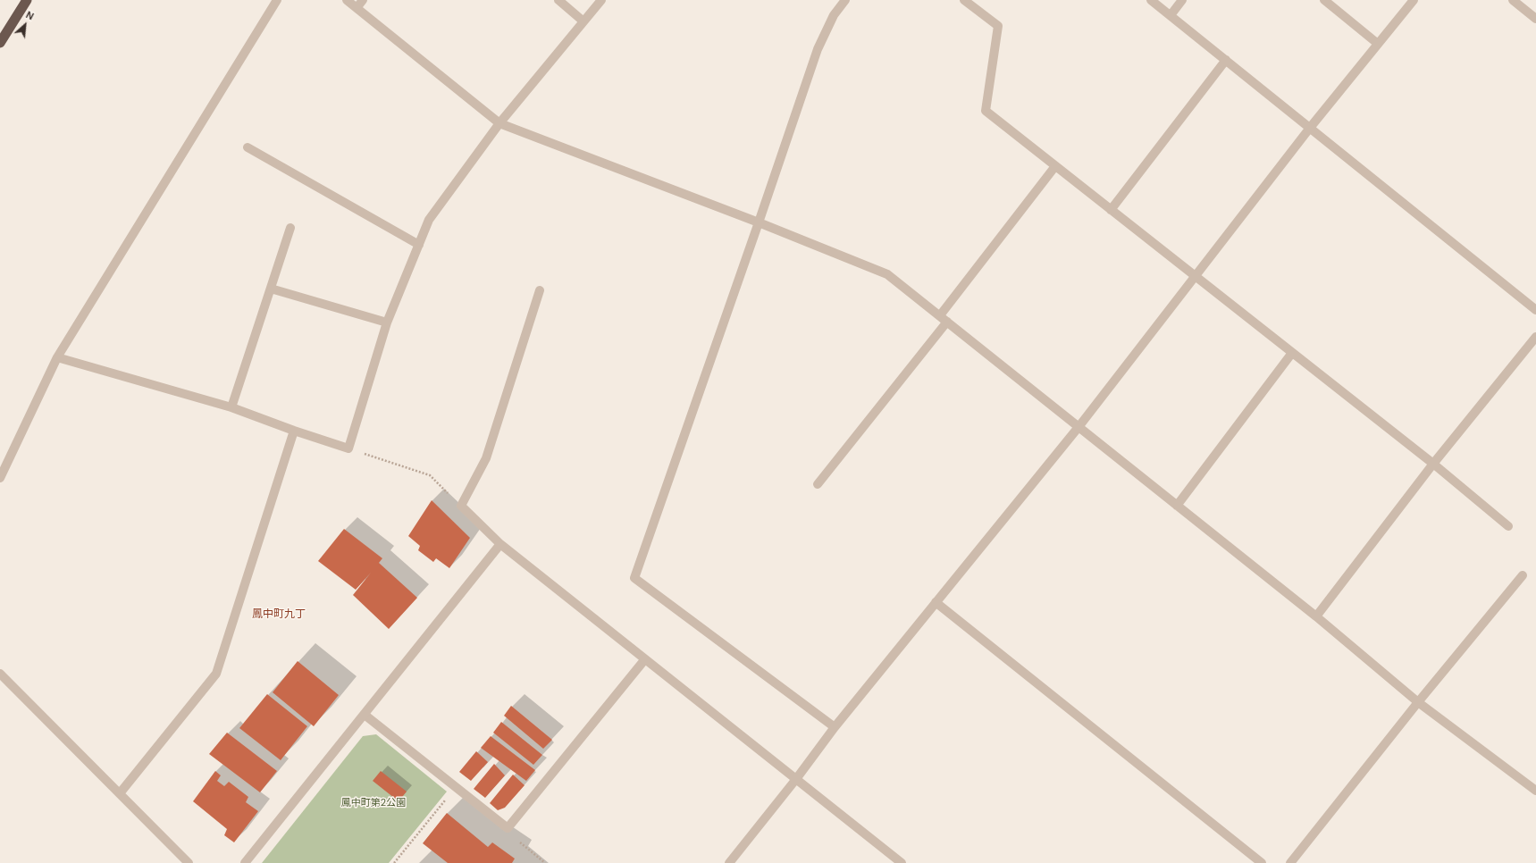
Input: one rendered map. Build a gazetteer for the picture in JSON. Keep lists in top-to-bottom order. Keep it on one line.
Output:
{"districts":["鳳中町九丁"],"parks":["鳳中町第2公園"],"north":"top right"}
